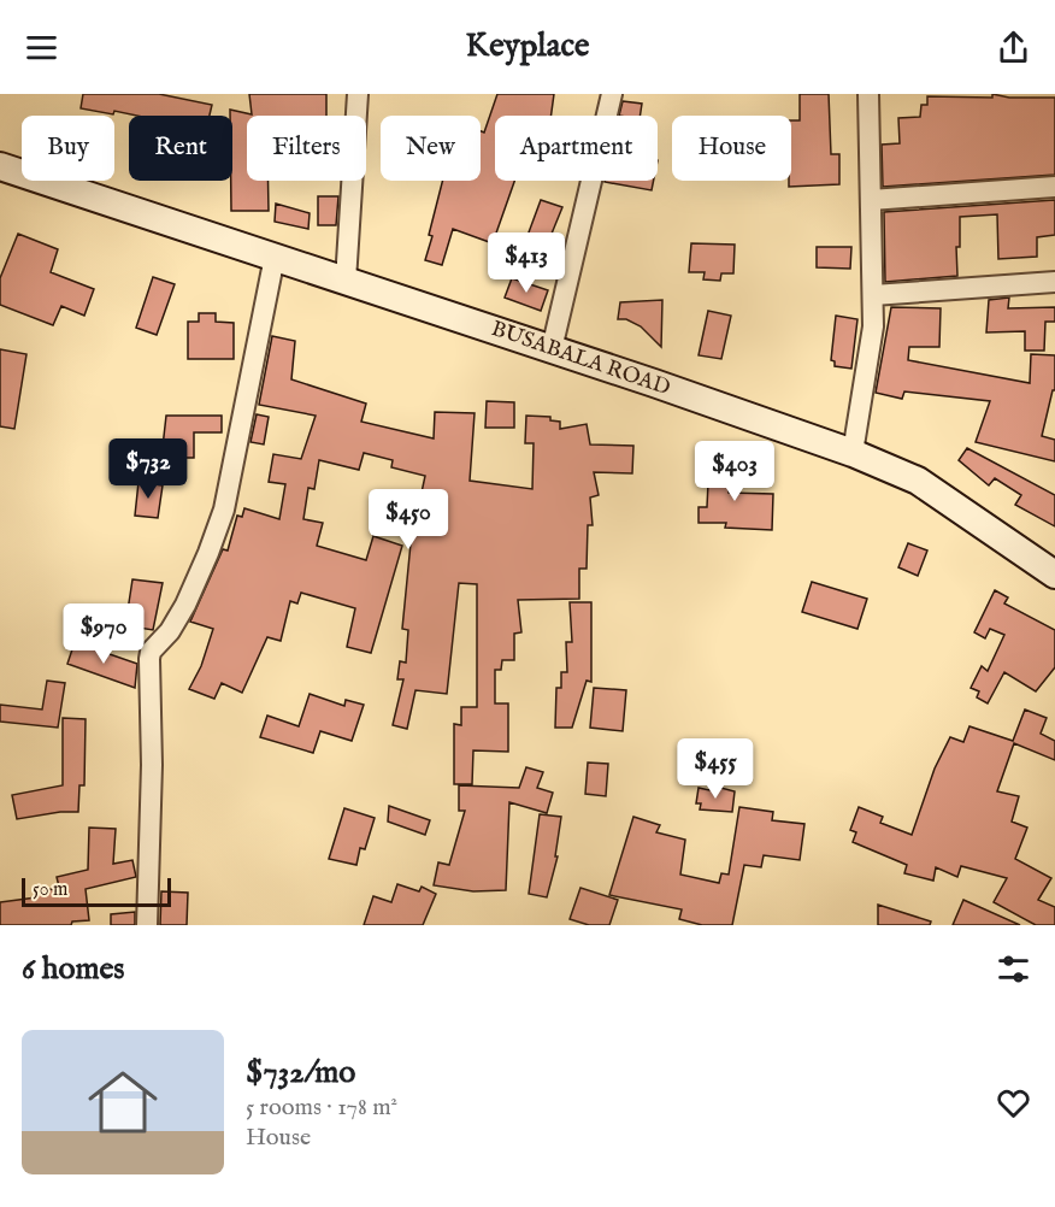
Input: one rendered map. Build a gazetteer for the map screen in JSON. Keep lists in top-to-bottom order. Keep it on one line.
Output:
{"streets":{"street":["BUSABALA ROAD"]},"scale_bar":"50 m","page":{"header":"Keyplace","chip":["Buy","Rent","Filters","New","Apartment","House"],"price":["$413","$732","$403","$450","$970","$455"],"scale":"50 m","heading":"6 homes","list":[{"name":"$732/mo","note":"5 rooms · 178 m² · House"}]}}
